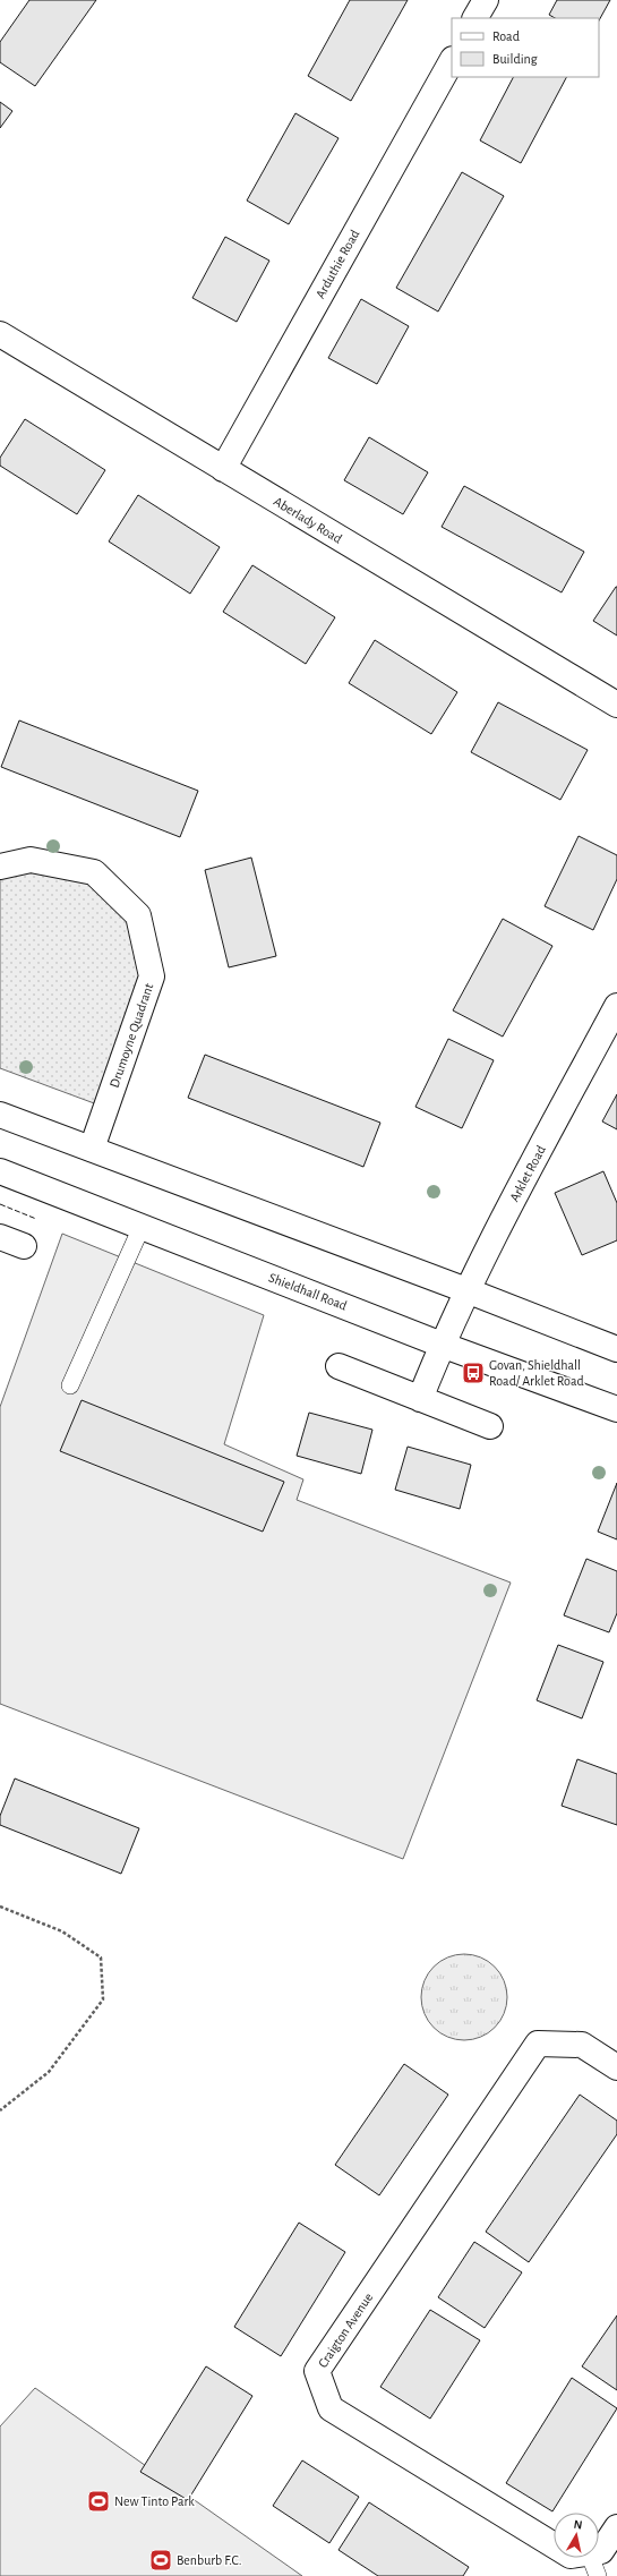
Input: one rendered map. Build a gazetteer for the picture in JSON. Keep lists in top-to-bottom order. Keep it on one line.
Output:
{"streets":{"street":["Arduthie Road","Aberlady Road","Drumoyne Quadrant","Arklet Road","Shieldhall Road","Craigton Avenue"]},"crossings":[["Arduthie Road","Aberlady Road"],["Arklet Road","Shieldhall Road"]],"places":{"bus stop":["Govan, Shieldhall Road/ Arklet Road"],"sports":["New Tinto Park","Benburb F.C."]},"legend":["Road","Building"],"north":"top"}
